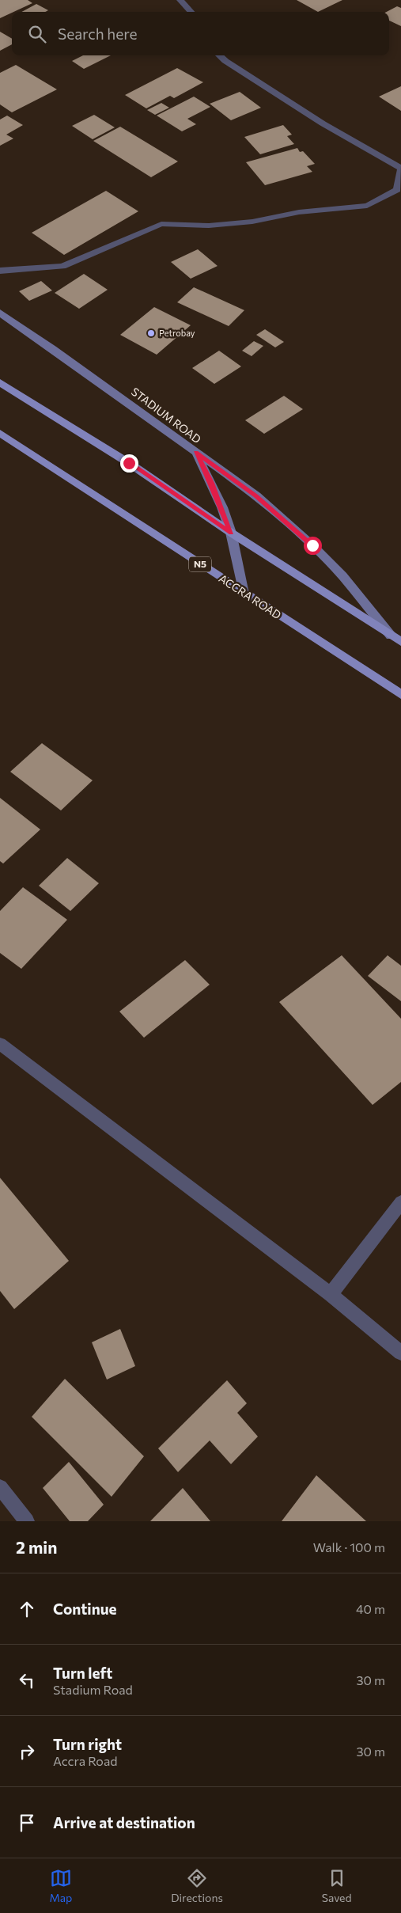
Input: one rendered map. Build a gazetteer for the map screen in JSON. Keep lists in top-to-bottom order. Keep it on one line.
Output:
{"streets":{"main road":["STADIUM ROAD","N5","ACCRA ROAD"]},"crossings":[["STADIUM ROAD","ACCRA ROAD"]],"places":["Petrobay"],"page":{"search":"Search here","heading":["2 min","Walk · 100 m"],"list":[["Continue","40 m"],["Turn left","Stadium Road","30 m"],["Turn right","Accra Road","30 m"],"Arrive at destination"],"nav":["Map","Directions","Saved"]}}
